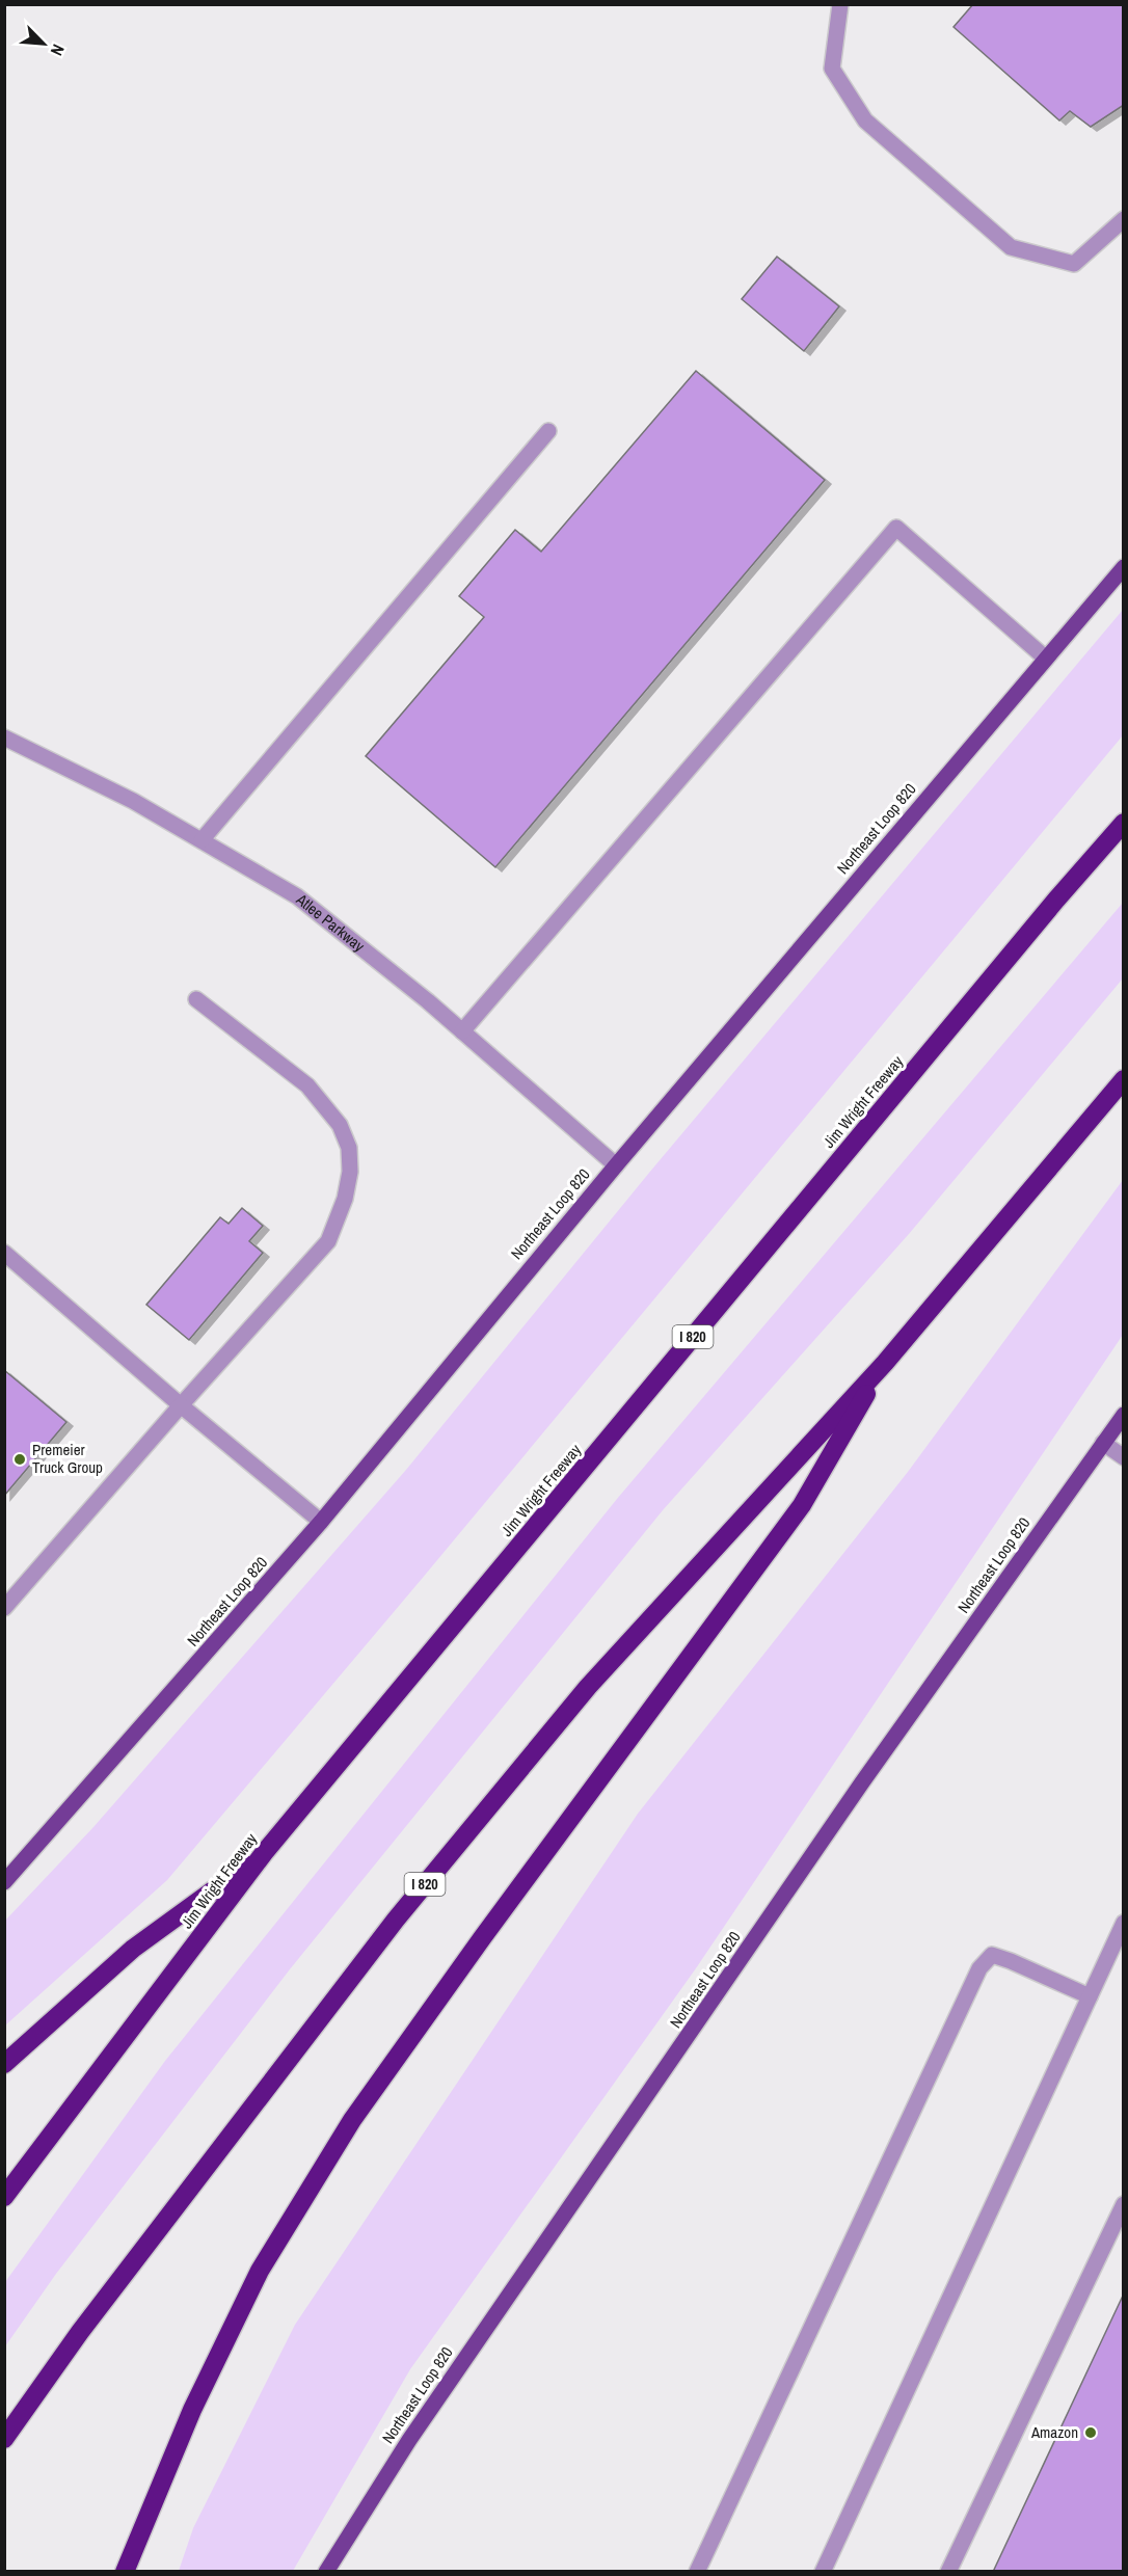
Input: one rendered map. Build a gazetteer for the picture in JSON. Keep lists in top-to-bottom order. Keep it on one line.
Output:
{"streets":{"highway":["Jim Wright Freeway","I 820"],"main road":["Northeast Loop 820"],"street":["Atlee Parkway"]},"crossings":[["Northeast Loop 820","Atlee Parkway"]],"places":["Premeier Truck Group","Amazon"],"north":"bottom right"}
